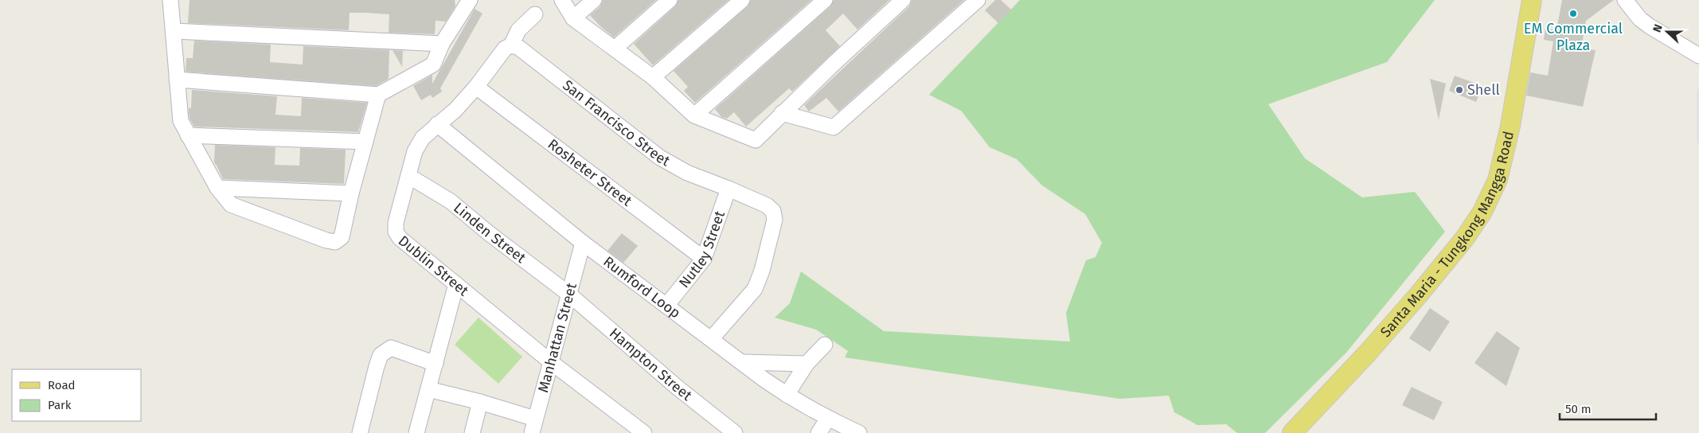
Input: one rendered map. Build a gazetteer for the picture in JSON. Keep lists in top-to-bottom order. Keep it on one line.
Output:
{"streets":{"main road":["Santa Maria - Tungkong Mangga Road"],"street":["San Francisco Street","Rosheter Street","Linden Street","Nutley Street","Dublin Street","Rumford Loop","Manhattan Street","Hampton Street"]},"crossings":[["San Francisco Street","Nutley Street"],["San Francisco Street","Dublin Street"],["San Francisco Street","Rumford Loop"],["Rosheter Street","Nutley Street"],["Rosheter Street","Dublin Street"],["Linden Street","Dublin Street"],["Linden Street","Manhattan Street"],["Linden Street","Hampton Street"],["Nutley Street","Rumford Loop"],["Dublin Street","Rumford Loop"],["Dublin Street","Manhattan Street"],["Rumford Loop","Manhattan Street"],["Manhattan Street","Hampton Street"]],"places":["EM Commercial Plaza","Shell"],"legend":["Road","Park"],"scale_bar":"50 m","north":"left"}
